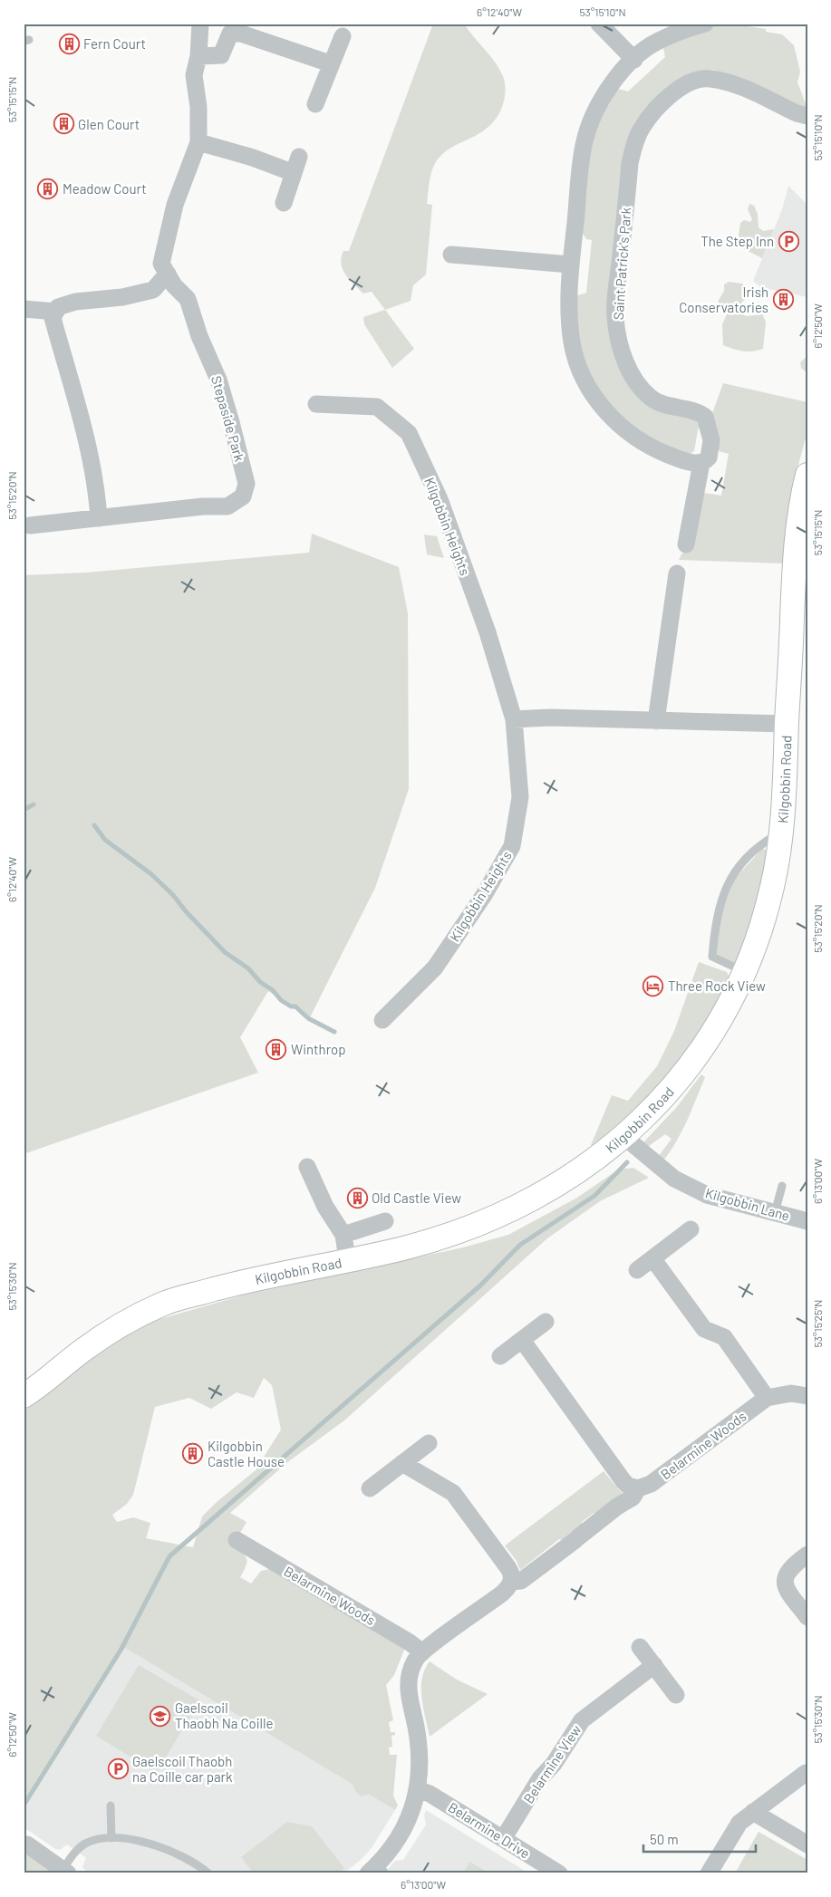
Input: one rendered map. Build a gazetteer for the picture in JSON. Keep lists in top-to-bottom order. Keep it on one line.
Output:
{"streets":{"street":["Saint Patrick's Park","Stepaside Park","Kilgobbin Heights","Kilgobbin Road","Kilgobbin Lane","Belarmine Woods","Belarmine View","Belarmine Drive"]},"crossings":[["Kilgobbin Road","Kilgobbin Lane"],["Belarmine Woods","Belarmine Drive"],["Belarmine View","Belarmine Drive"]],"places":{"building":["Fern Court","Glen Court","Meadow Court","Irish Conservatories","Winthrop","Old Castle View","Kilgobbin Castle House"],"parking":["The Step Inn","Gaelscoil Thaobh na Coille car park"],"hotel":["Three Rock View"],"school or university":["Gaelscoil Thaobh Na Coille"]},"scale_bar":"50 m","coordinates":["6°12'40\"W","53°15'10\"N","53°15'15\"N","6°12'50\"W","53°15'20\"N","6°13'00\"W","53°15'30\"N","53°15'25\"N"]}
